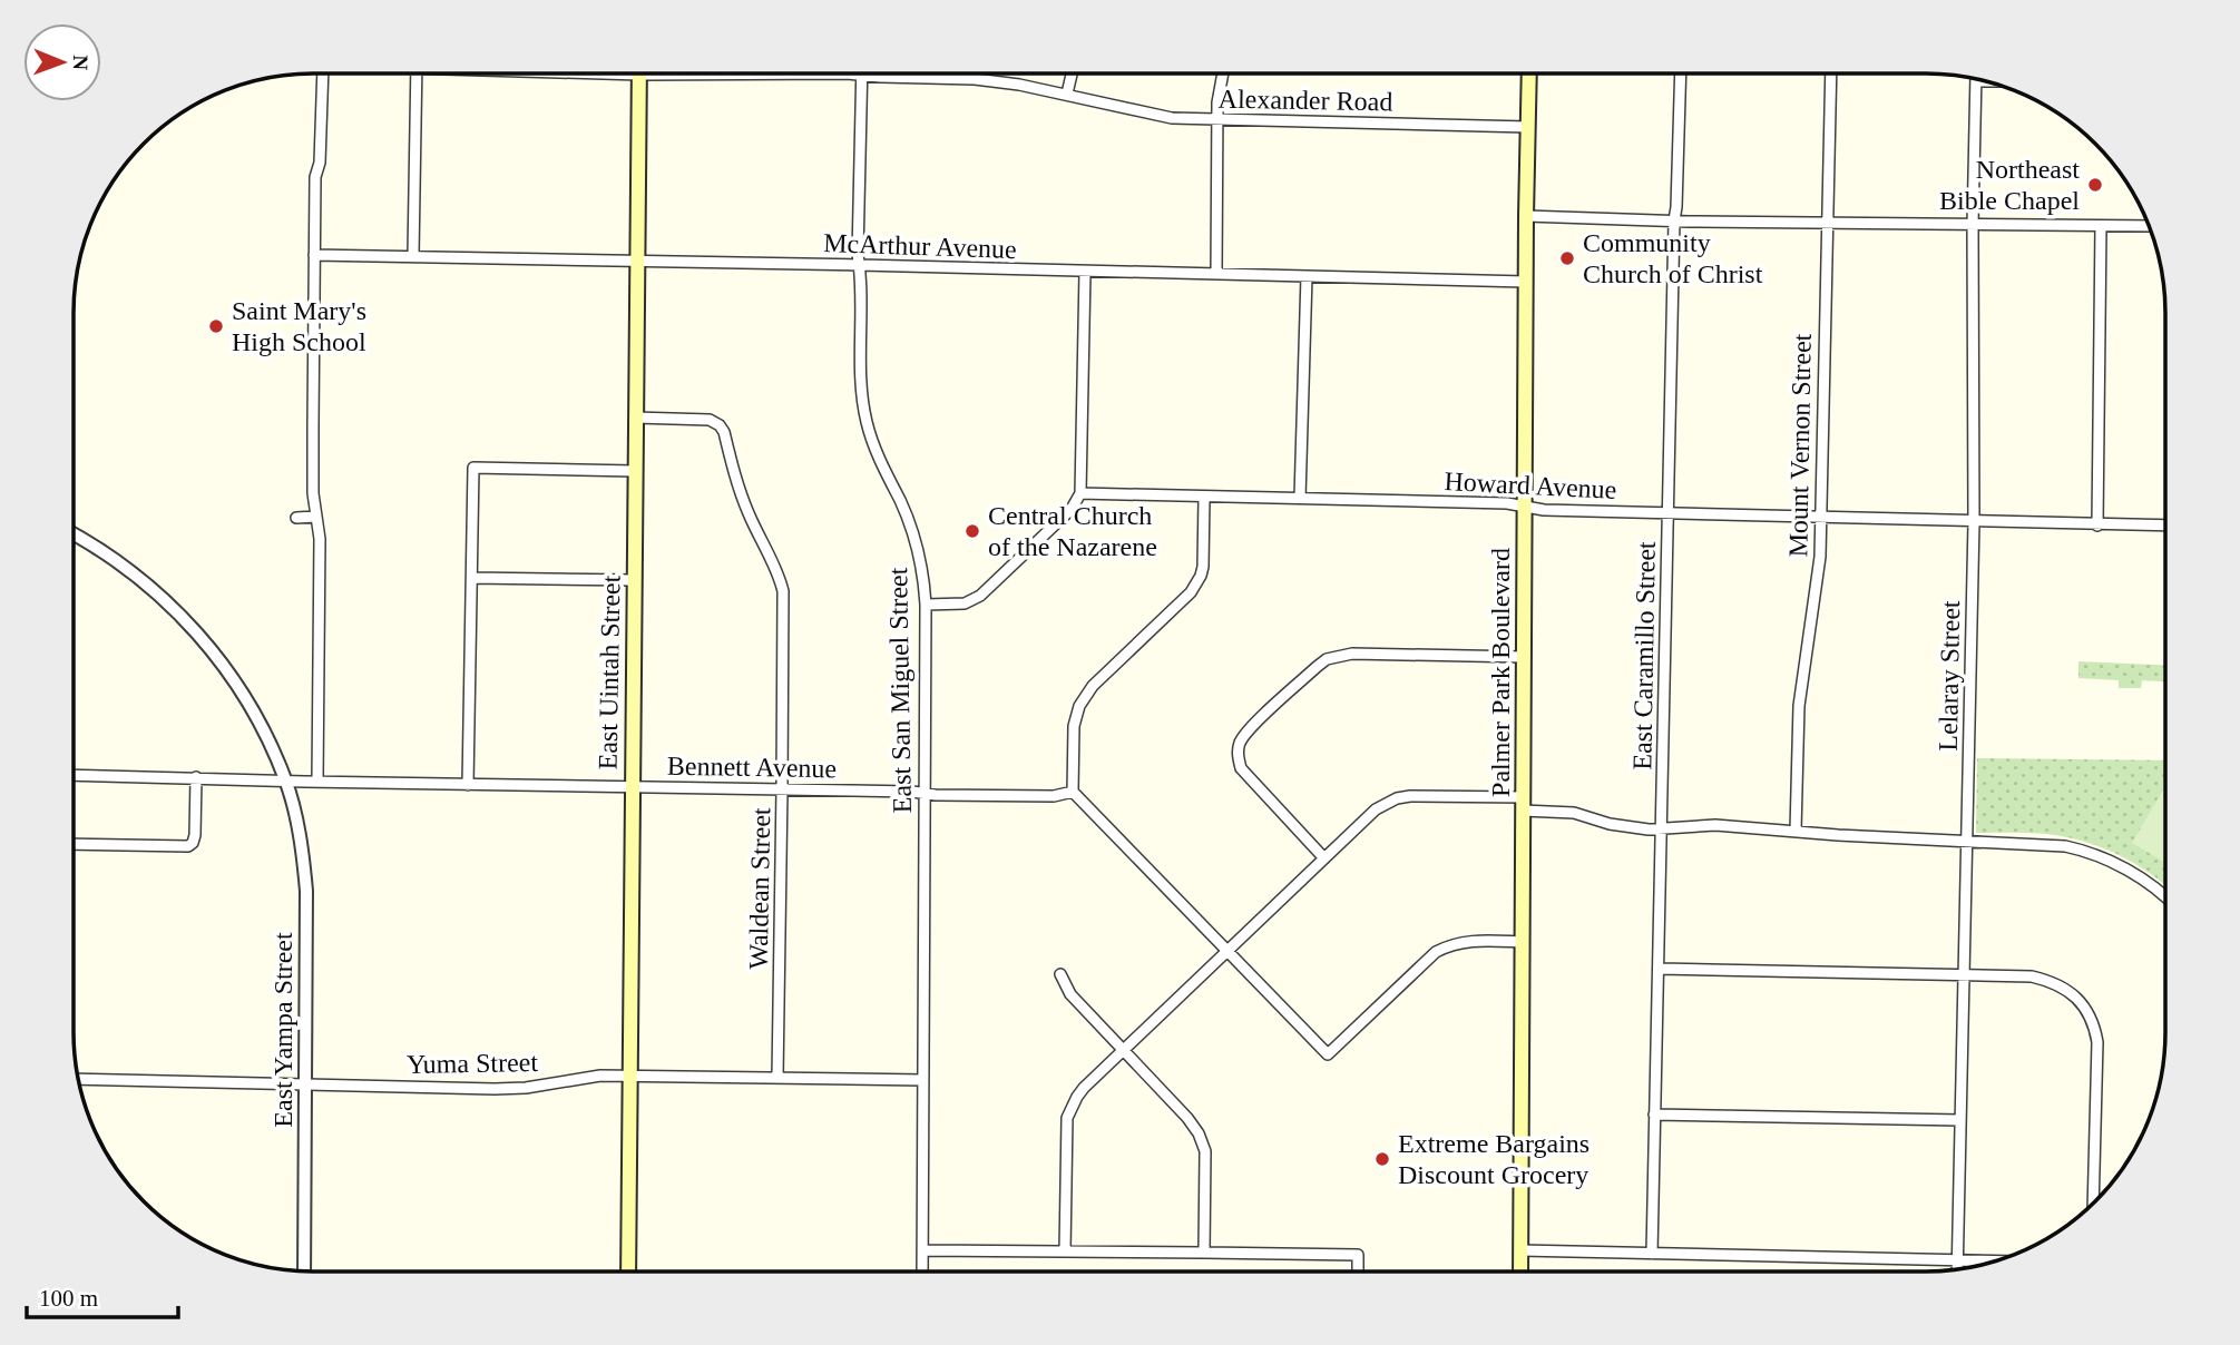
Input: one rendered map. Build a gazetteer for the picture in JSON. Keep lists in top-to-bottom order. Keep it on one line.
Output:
{"streets":{"main road":["East Uintah Street","Palmer Park Boulevard"],"street":["Alexander Road","McArthur Avenue","Mount Vernon Street","Howard Avenue","East Caramillo Street","Lelaray Street","East San Miguel Street","Bennett Avenue","Waldean Street","East Yampa Street","Yuma Street"]},"crossings":[["Alexander Road","Palmer Park Boulevard"],["Alexander Road","East San Miguel Street"],["McArthur Avenue","East Uintah Street"],["McArthur Avenue","Palmer Park Boulevard"],["McArthur Avenue","East San Miguel Street"],["Mount Vernon Street","Howard Avenue"],["Howard Avenue","East Caramillo Street"],["Howard Avenue","Palmer Park Boulevard"],["Howard Avenue","Lelaray Street"],["East Uintah Street","Bennett Avenue"],["East Uintah Street","Waldean Street"],["East Uintah Street","Yuma Street"],["East San Miguel Street","Bennett Avenue"],["East San Miguel Street","Yuma Street"],["Bennett Avenue","Waldean Street"],["Bennett Avenue","East Yampa Street"],["Waldean Street","Yuma Street"],["East Yampa Street","Yuma Street"]],"places":["Northeast Bible Chapel","Community Church of Christ","Saint Mary's High School","Central Church of the Nazarene","Extreme Bargains Discount Grocery"],"scale_bar":"100 m","north":"right"}
